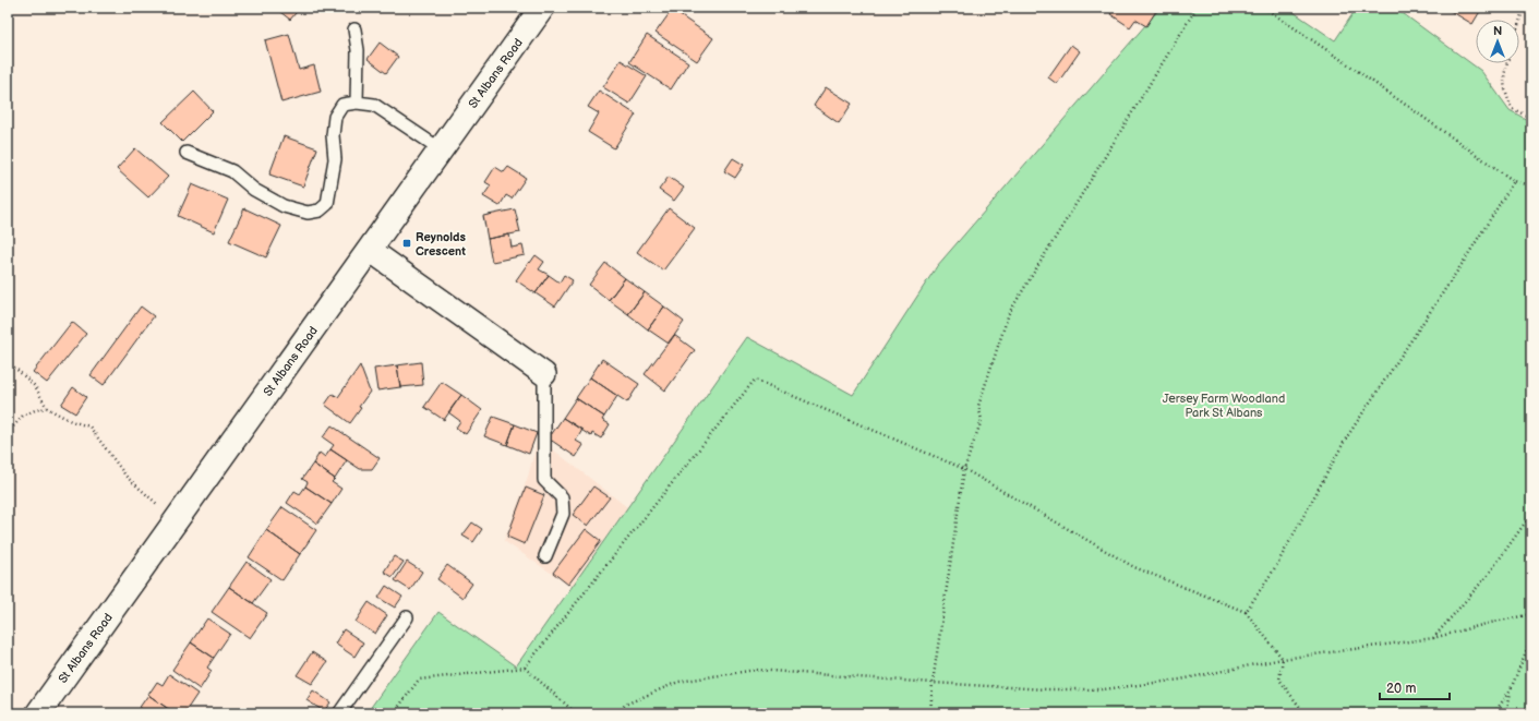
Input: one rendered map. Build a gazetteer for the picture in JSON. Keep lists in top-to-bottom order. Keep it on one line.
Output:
{"streets":{"main road":["St Albans Road"]},"parks":["Jersey Farm Woodland Park St Albans"],"places":{"transit":["Reynolds Crescent"]},"scale_bar":"20 m","north":"top"}
